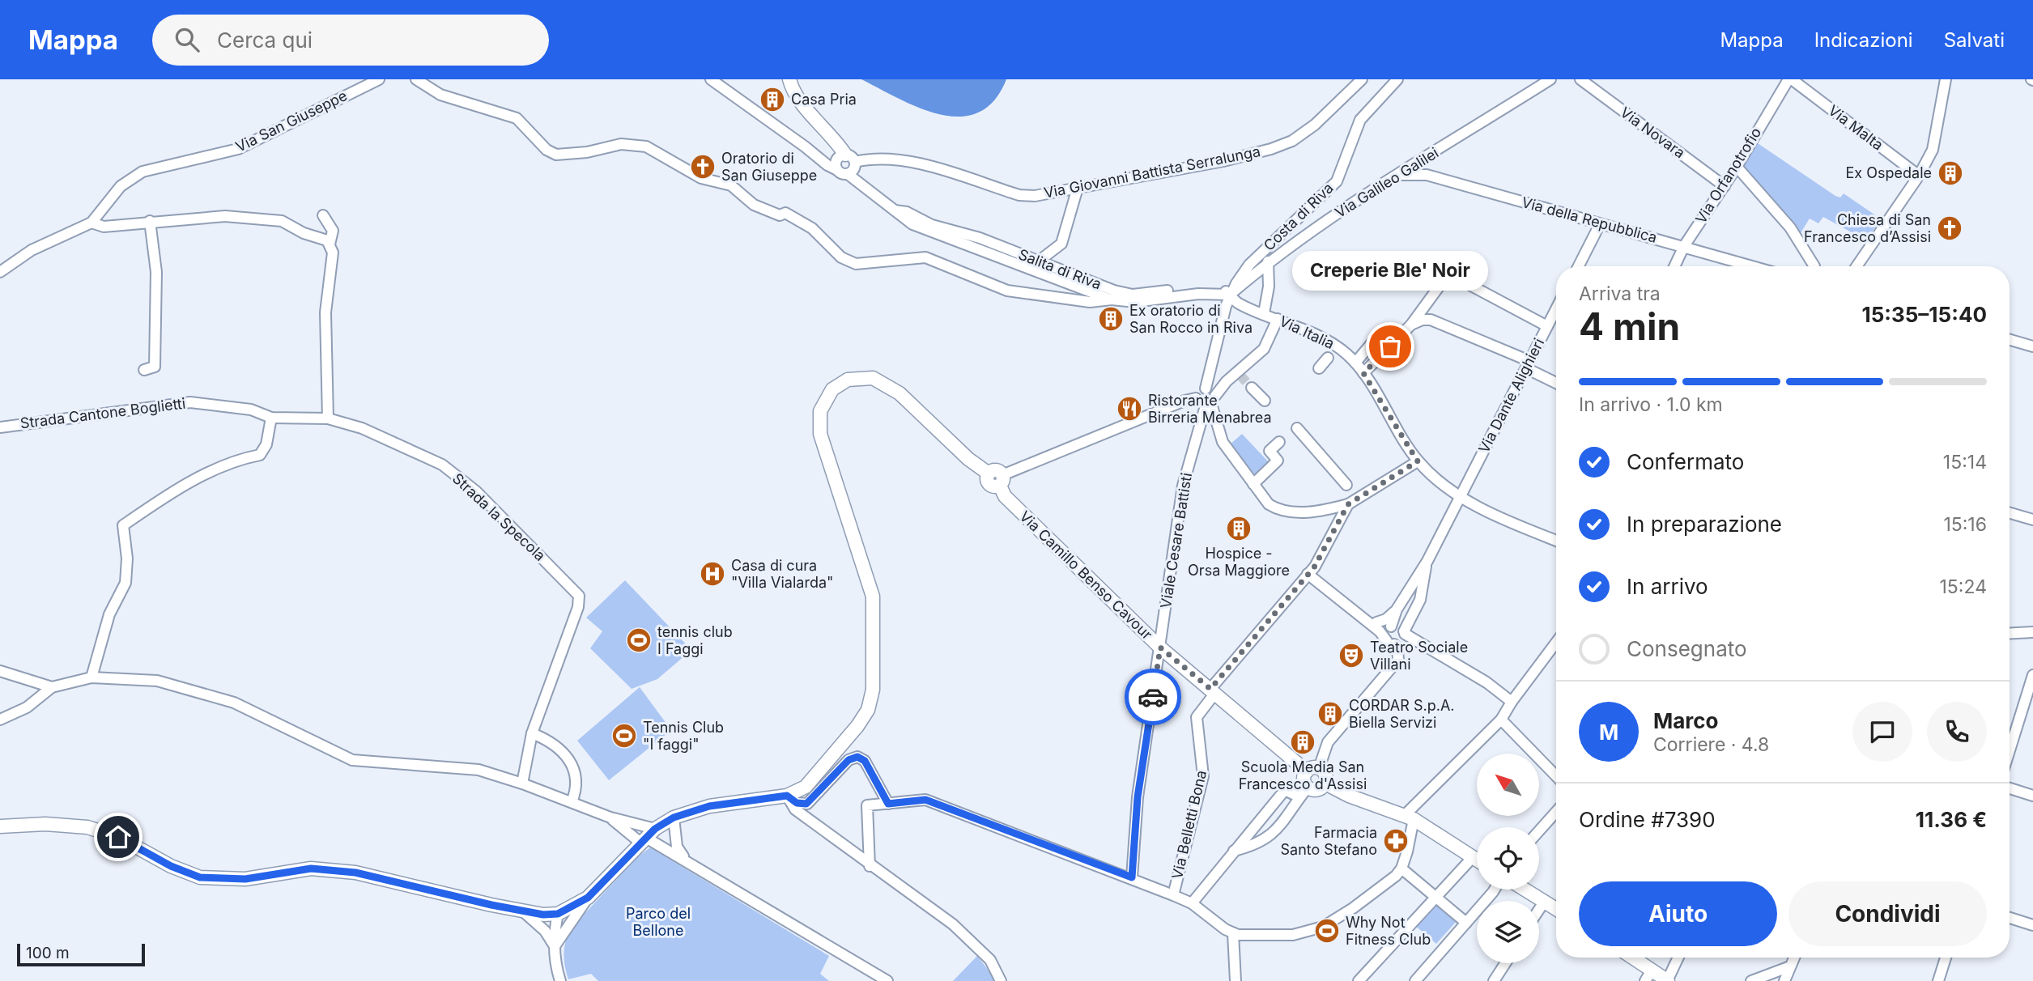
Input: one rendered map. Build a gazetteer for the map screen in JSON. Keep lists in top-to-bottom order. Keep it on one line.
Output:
{"streets":{"main road":["Via Camillo Benso Cavour"],"street":["Via San Giuseppe","Via Malta","Via Novara","Via Giovanni Battista Serralunga","Via Orfanotrofio","Via Galileo Galilei","Costa di Riva","Via della Repubblica","Salita di Riva","Via Italia","Via Dante Alighieri","Strada Cantone Boglietti","Strada la Specola","Viale Cesare Battisti","Via Belletti Bona"]},"crossings":[["Via Malta","Via Orfanotrofio"],["Via Novara","Via Orfanotrofio"],["Via Orfanotrofio","Via della Repubblica"],["Via Galileo Galilei","Costa di Riva"],["Via Galileo Galilei","Via della Repubblica"],["Via Galileo Galilei","Salita di Riva"],["Via Galileo Galilei","Via Italia"],["Costa di Riva","Salita di Riva"],["Costa di Riva","Via Italia"],["Costa di Riva","Viale Cesare Battisti"],["Salita di Riva","Via Italia"],["Via Italia","Via Dante Alighieri"],["Strada Cantone Boglietti","Strada la Specola"],["Viale Cesare Battisti","Via Camillo Benso Cavour"],["Via Camillo Benso Cavour","Via Belletti Bona"]],"parks":["Parco del Bellone"],"places":{"building":["Casa Pria","Ex Ospedale","Ex oratorio di San Rocco in Riva","Hospice - Orsa Maggiore","CORDAR S.p.A. Biella Servizi","Scuola Media San Francesco d'Assisi"],"church":["Oratorio di San Giuseppe","Chiesa di San Francesco d’Assisi"],"other":["Creperie Ble' Noir"],"restaurant":["Ristorante Birreria Menabrea"],"hospital":["Casa di cura \"Villa Vialarda\""],"sports":["tennis club I Faggi","Tennis Club \"I faggi\"","Why Not Fitness Club"],"theatre":["Teatro Sociale Villani"],"pharmacy":["Farmacia Santo Stefano"]},"scale_bar":"100 m","north":"top left","page":{"header":"Mappa","search":"Cerca qui","nav":["Mappa","Indicazioni","Salvati"],"bubble":"Creperie Ble' Noir","heading":["4 min","Arriva tra","15:35–15:40"],"panel":["Marco","Corriere · 4.8","Ordine #7390","11.36 €"],"bar":"In arrivo · 1.0 km","list":[["Confermato","15:14"],["In preparazione","15:16"],["In arrivo","15:24"],"Consegnato"],"round":"M","buttons":["Aiuto","Condividi"],"scale":"100 m"}}
